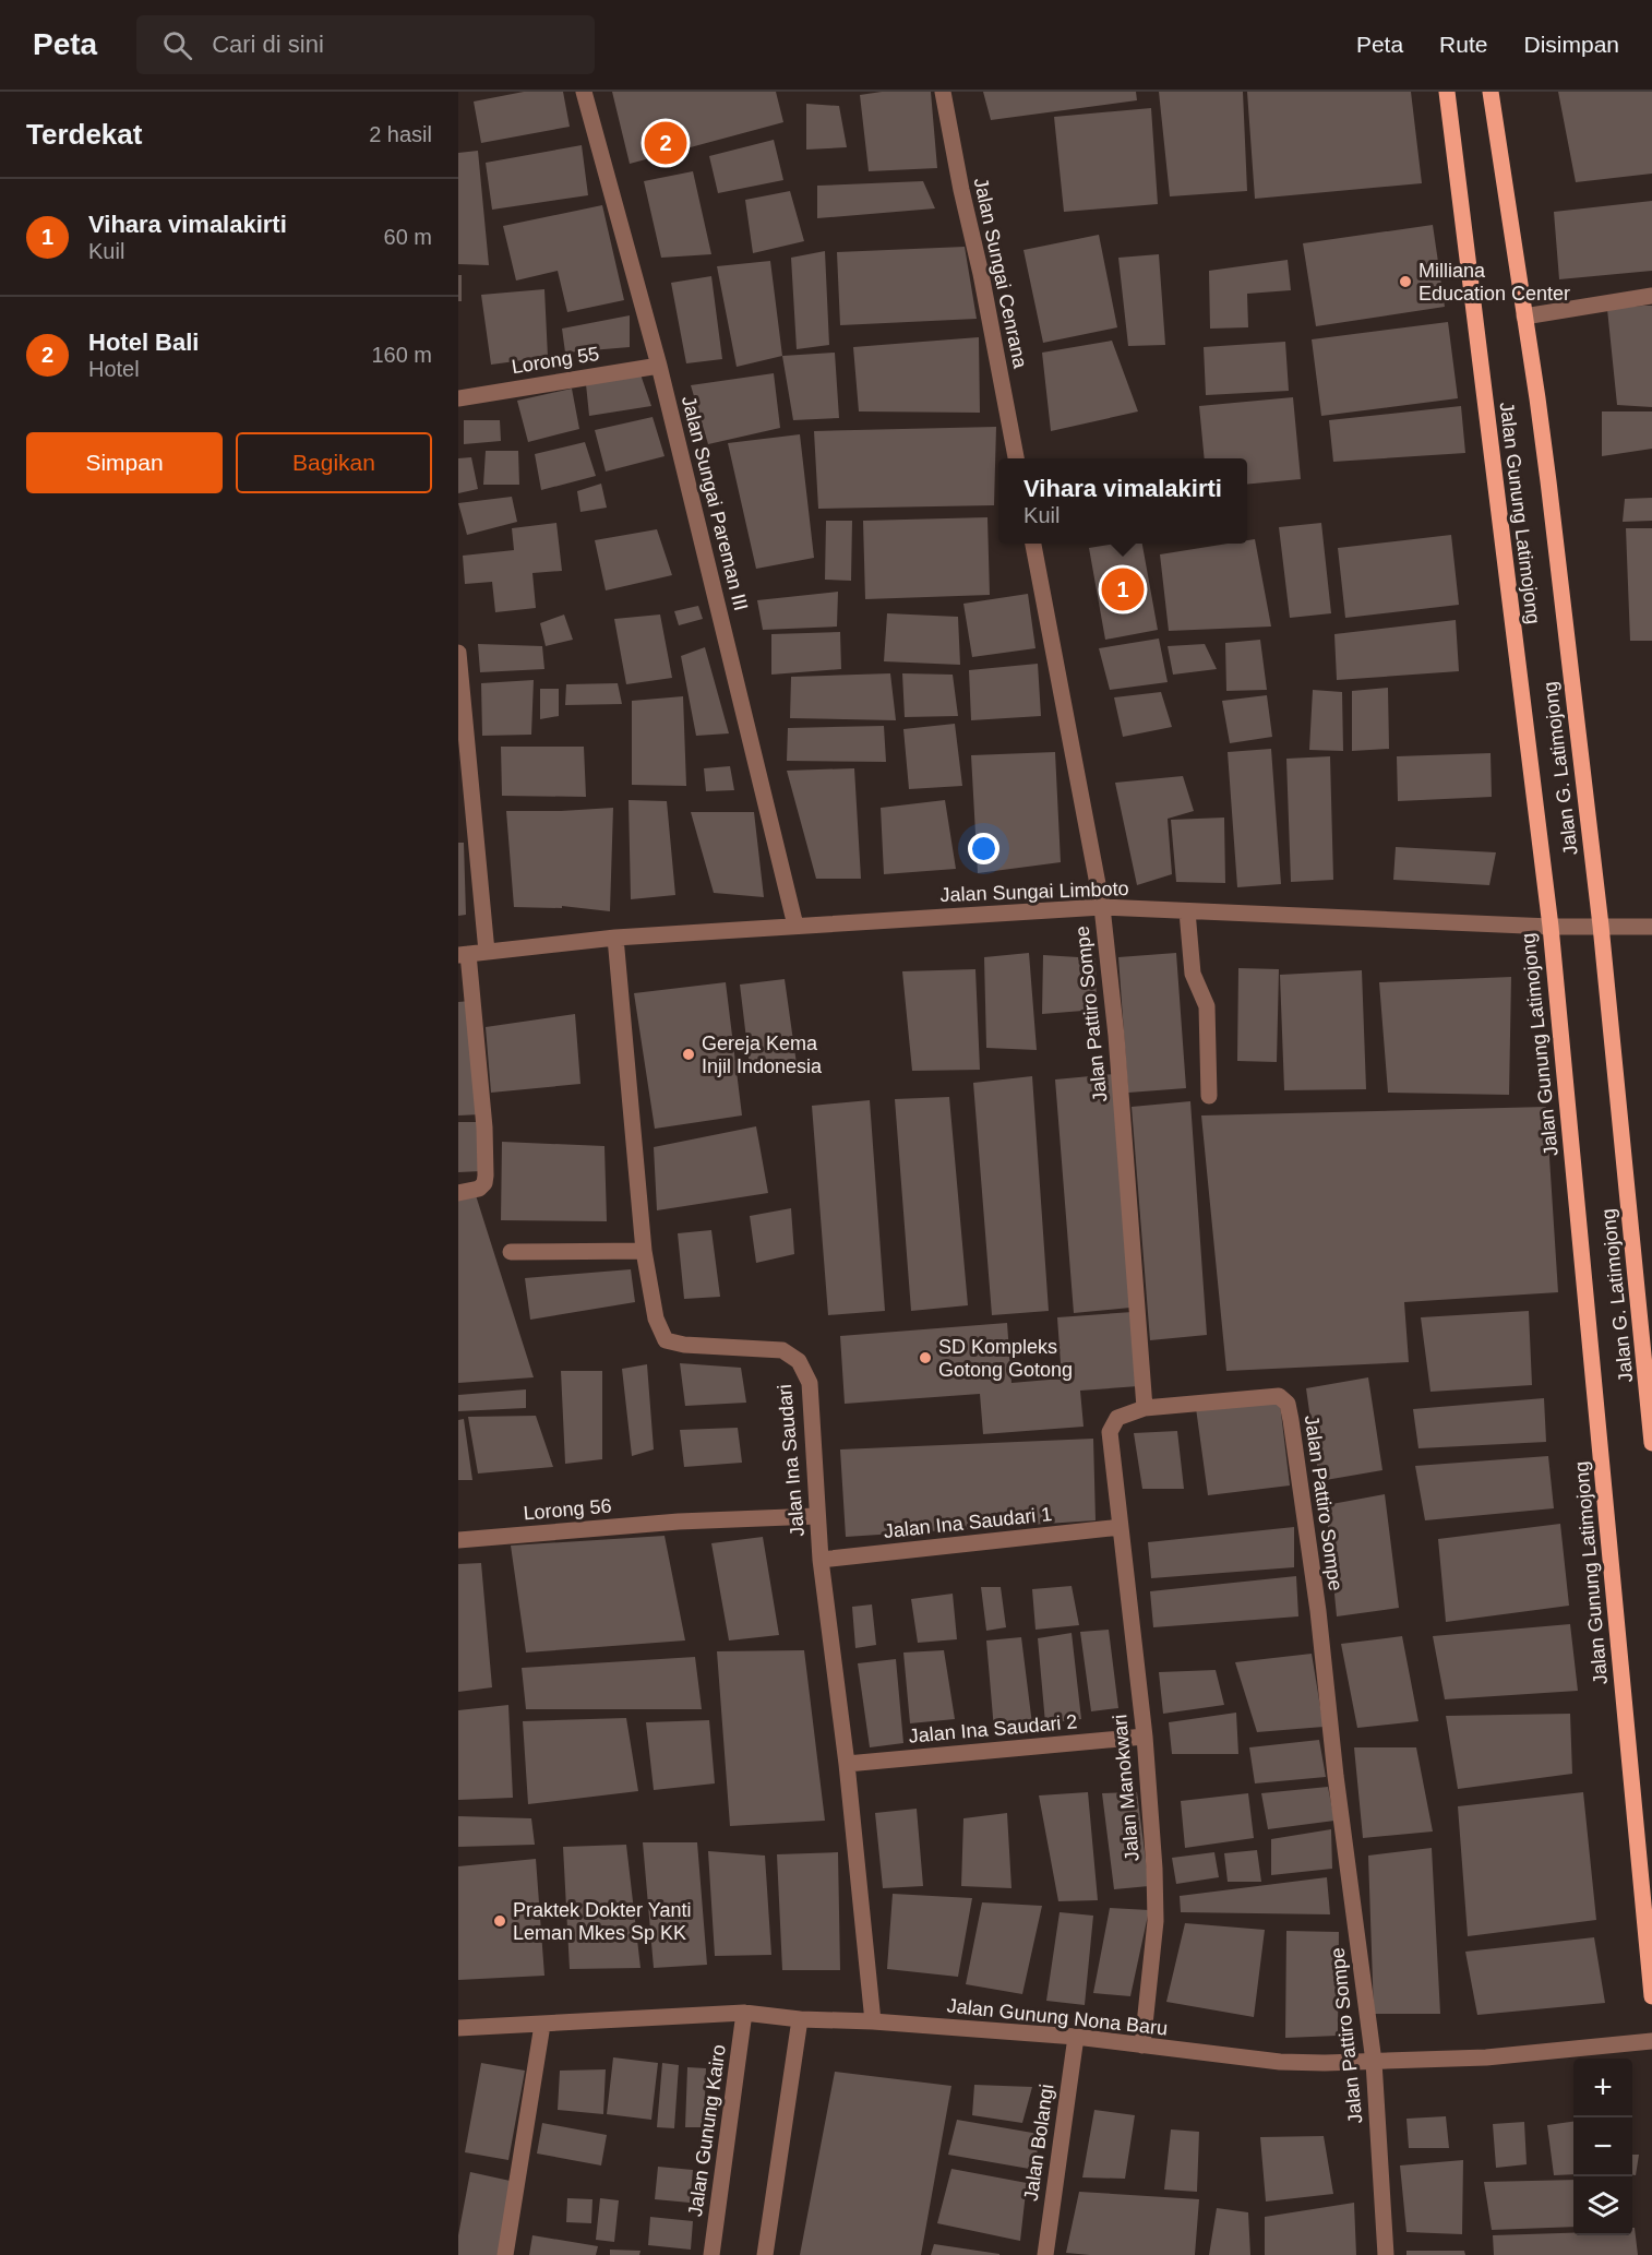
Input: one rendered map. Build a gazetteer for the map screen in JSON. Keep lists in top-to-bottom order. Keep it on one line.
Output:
{"streets":{"main road":["Jalan Gunung Latimojong","Jalan G. Latimojong"],"street":["Jalan Sungai Cenrana","Lorong 55","Jalan Sungai Pareman III","Jalan Sungai Limboto","Jalan Pattiro Sompe","Jalan Ina Saudari","Lorong 56","Jalan Ina Saudari 1","Jalan Ina Saudari 2","Jalan Manokwari","Jalan Gunung Nona Baru","Jalan Gunung Kairo","Jalan Bolangi"]},"crossings":[["Lorong 55","Jalan Sungai Pareman III"],["Jalan Sungai Pareman III","Jalan Sungai Limboto"],["Jalan Gunung Latimojong","Jalan Sungai Limboto"],["Jalan G. Latimojong","Jalan Sungai Limboto"],["Jalan Sungai Limboto","Jalan Pattiro Sompe"],["Jalan Sungai Limboto","Jalan Ina Saudari"],["Jalan Pattiro Sompe","Jalan Manokwari"],["Jalan Pattiro Sompe","Jalan Gunung Nona Baru"],["Jalan Ina Saudari","Lorong 56"],["Jalan Ina Saudari","Jalan Ina Saudari 1"],["Jalan Ina Saudari","Jalan Ina Saudari 2"],["Jalan Ina Saudari","Jalan Gunung Nona Baru"],["Jalan Ina Saudari 1","Jalan Manokwari"],["Jalan Ina Saudari 2","Jalan Manokwari"],["Jalan Manokwari","Jalan Gunung Nona Baru"],["Jalan Gunung Nona Baru","Jalan Gunung Kairo"],["Jalan Gunung Nona Baru","Jalan Bolangi"]],"places":["Milliana Education Center","Gereja Kema Injil Indonesia","SD Kompleks Gotong Gotong","Praktek Dokter Yanti Leman Mkes Sp KK"],"page":{"header":"Peta","search":"Cari di sini","nav":["Peta","Rute","Disimpan"],"heading":["Terdekat","2 hasil"],"pins":["2","1"],"list":[{"mark":"1","name":"Vihara vimalakirti","note":"Kuil","value":"60 m"},{"mark":"2","name":"Hotel Bali","note":"Hotel","value":"160 m"}],"buttons":["Simpan","Bagikan"],"popup":["Vihara vimalakirti","Kuil"],"map_buttons":["+","−"]}}
